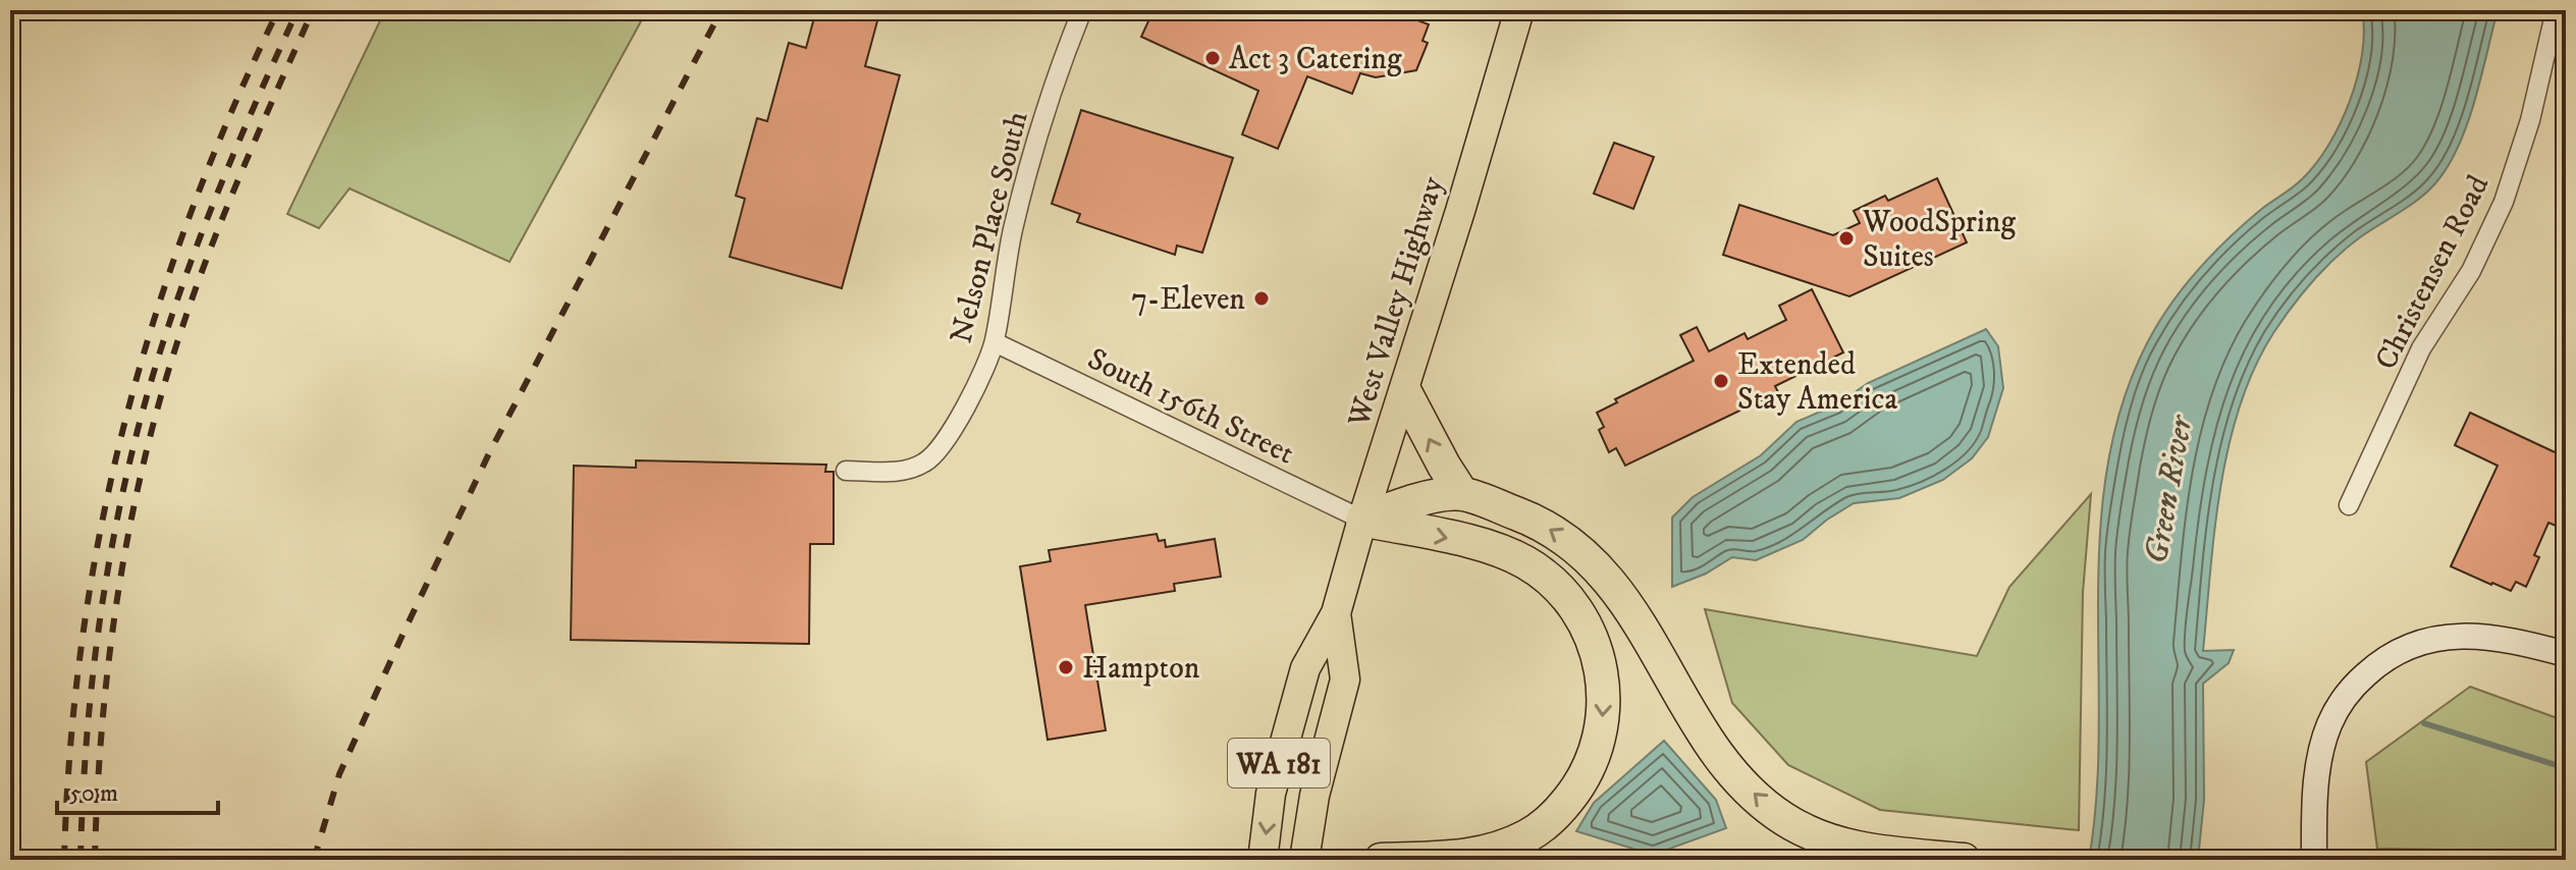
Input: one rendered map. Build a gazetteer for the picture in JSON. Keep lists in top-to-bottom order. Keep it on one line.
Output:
{"streets":{"main road":["West Valley Highway","WA 181"],"street":["Nelson Place South","Christensen Road","South 156th Street"]},"crossings":[["Nelson Place South","South 156th Street"],["West Valley Highway","South 156th Street"]],"water":["Green River"],"places":["Act 3 Catering","WoodSpring Suites","7-Eleven","Extended Stay America","Hampton"],"scale_bar":"50 m"}
